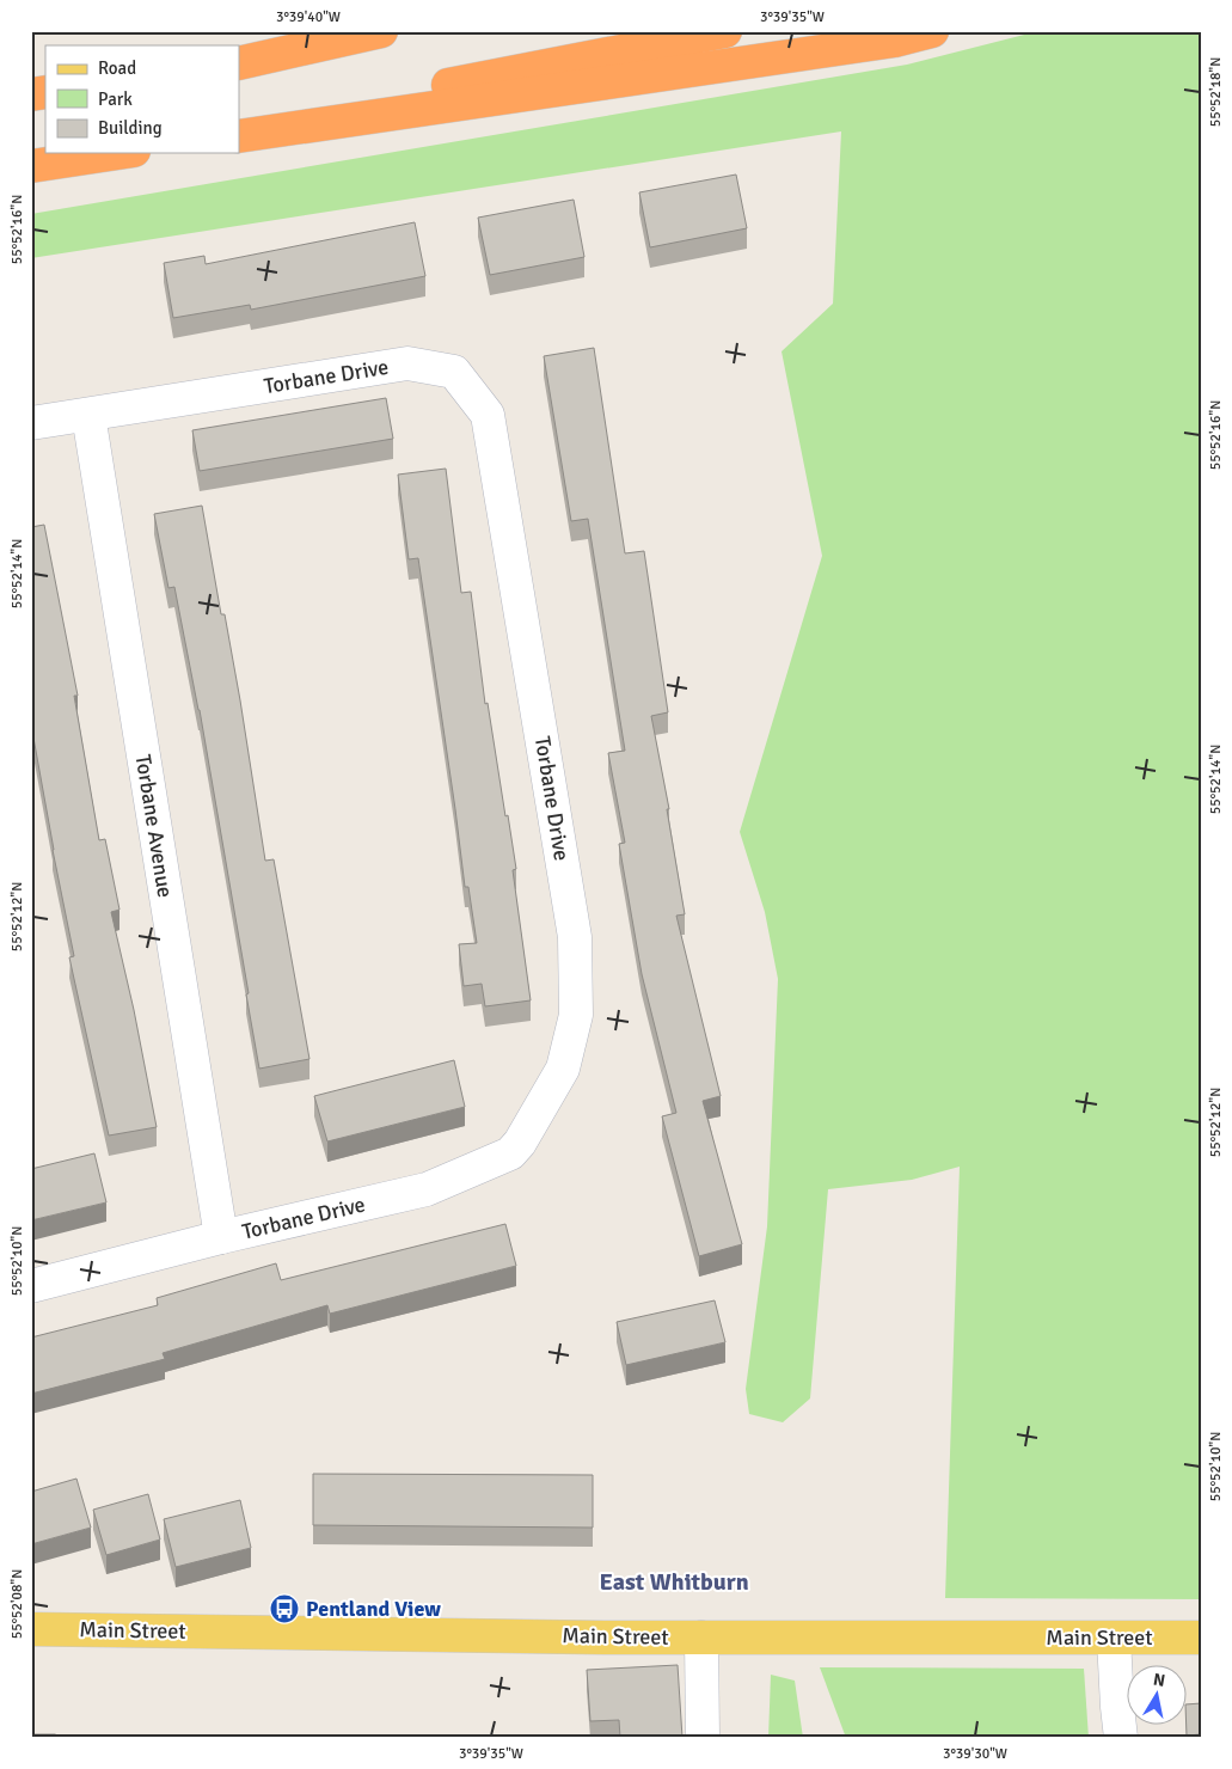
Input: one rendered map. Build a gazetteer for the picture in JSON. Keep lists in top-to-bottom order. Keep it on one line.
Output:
{"streets":{"main road":["Main Street"],"street":["Torbane Drive","Torbane Avenue"]},"crossings":[["Torbane Drive","Torbane Avenue"]],"districts":["East Whitburn"],"places":{"bus stop":["Pentland View"]},"legend":["Road","Park","Building"],"north":"top","coordinates":["3°39'40\"W","3°39'35\"W","55°52'18\"N","55°52'16\"N","55°52'14\"N","55°52'12\"N","55°52'10\"N","55°52'08\"N","3°39'30\"W"]}
